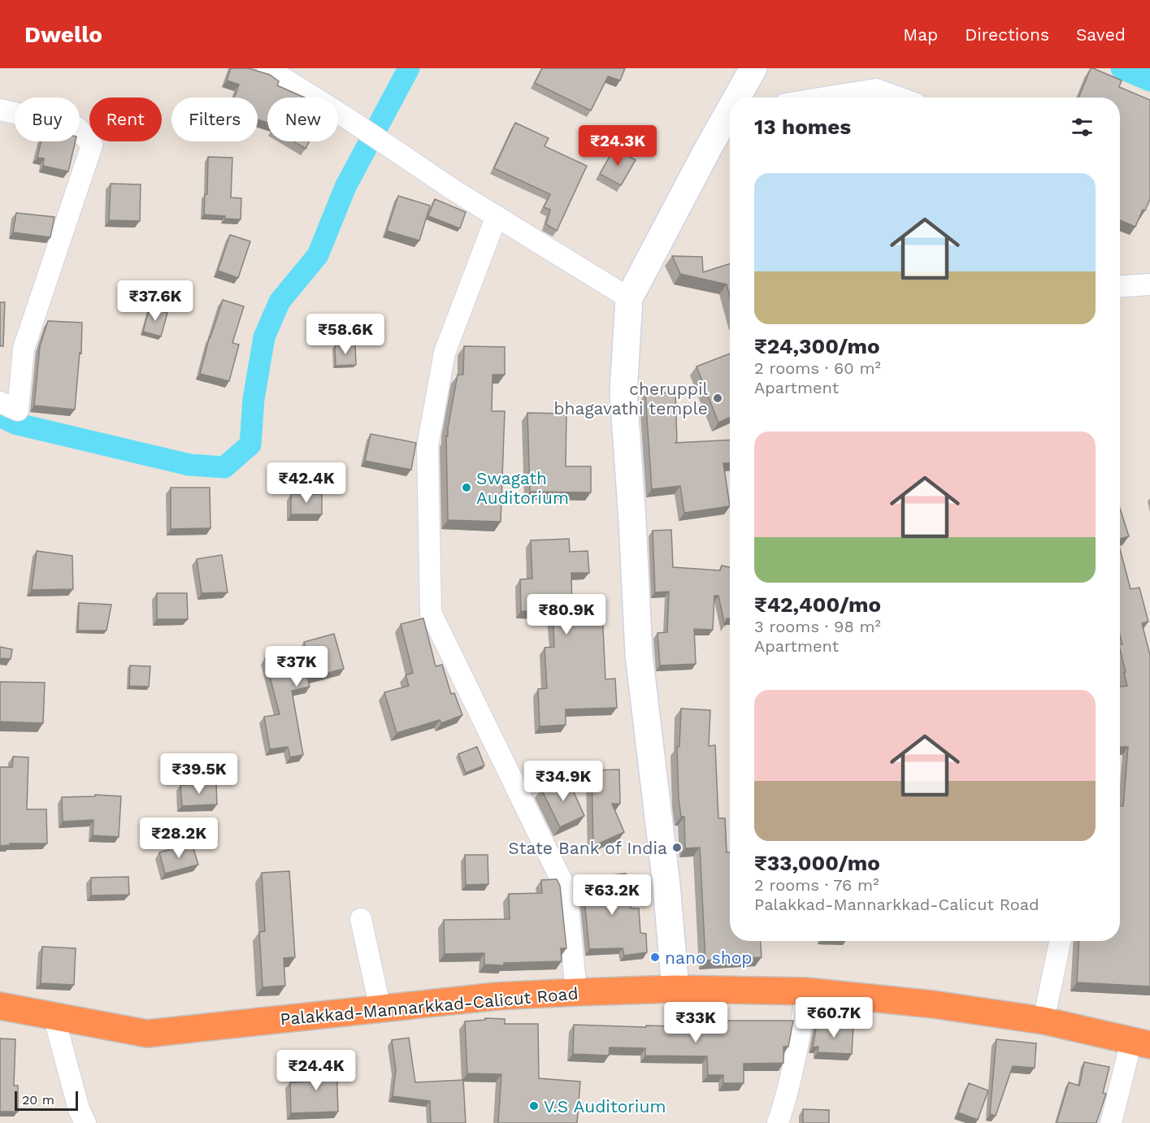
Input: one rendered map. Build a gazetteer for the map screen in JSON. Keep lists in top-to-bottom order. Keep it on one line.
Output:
{"streets":{"highway":["Palakkad-Mannarkkad-Calicut Road"]},"places":["cheruppil bhagavathi temple","Swagath Auditorium","State Bank of India","nano shop","V.S Auditorium"],"scale_bar":"20 m","page":{"header":"Dwello","nav":["Map","Directions","Saved"],"chip":["Buy","Rent","Filters","New"],"heading":"13 homes","price":["₹24.3K","₹37.6K","₹58.6K","₹42.4K","₹80.9K","₹37K","₹39.5K","₹34.9K","₹28.2K","₹63.2K","₹60.7K","₹33K","₹24.4K"],"list":[{"name":"₹24,300/mo","note":"2 rooms · 60 m² · Apartment"},{"name":"₹42,400/mo","note":"3 rooms · 98 m² · Apartment"},{"name":"₹33,000/mo","note":"2 rooms · 76 m² · Palakkad-Mannarkkad-Calicut Road"}],"scale":"20 m"}}
